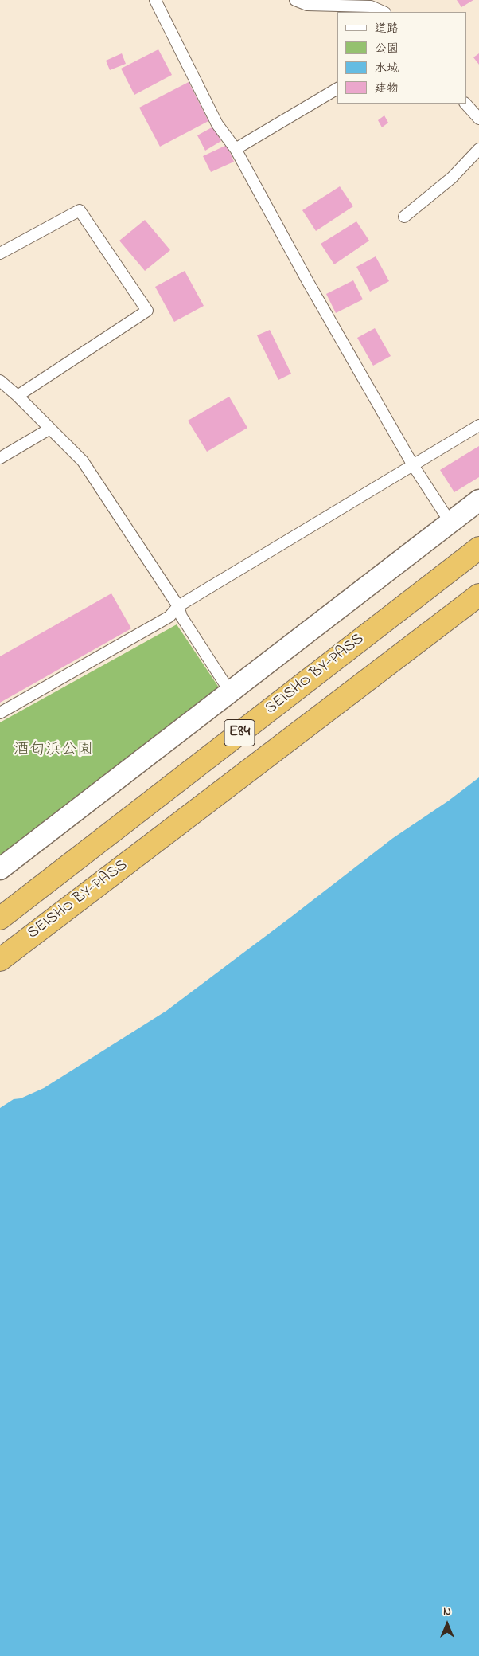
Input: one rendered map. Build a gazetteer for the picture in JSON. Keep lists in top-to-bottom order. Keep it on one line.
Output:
{"streets":{"highway":["SEISHO BY-PASS","E84"]},"parks":["酒匂浜公園"],"legend":["道路","公園","水域","建物"],"north":"top"}
